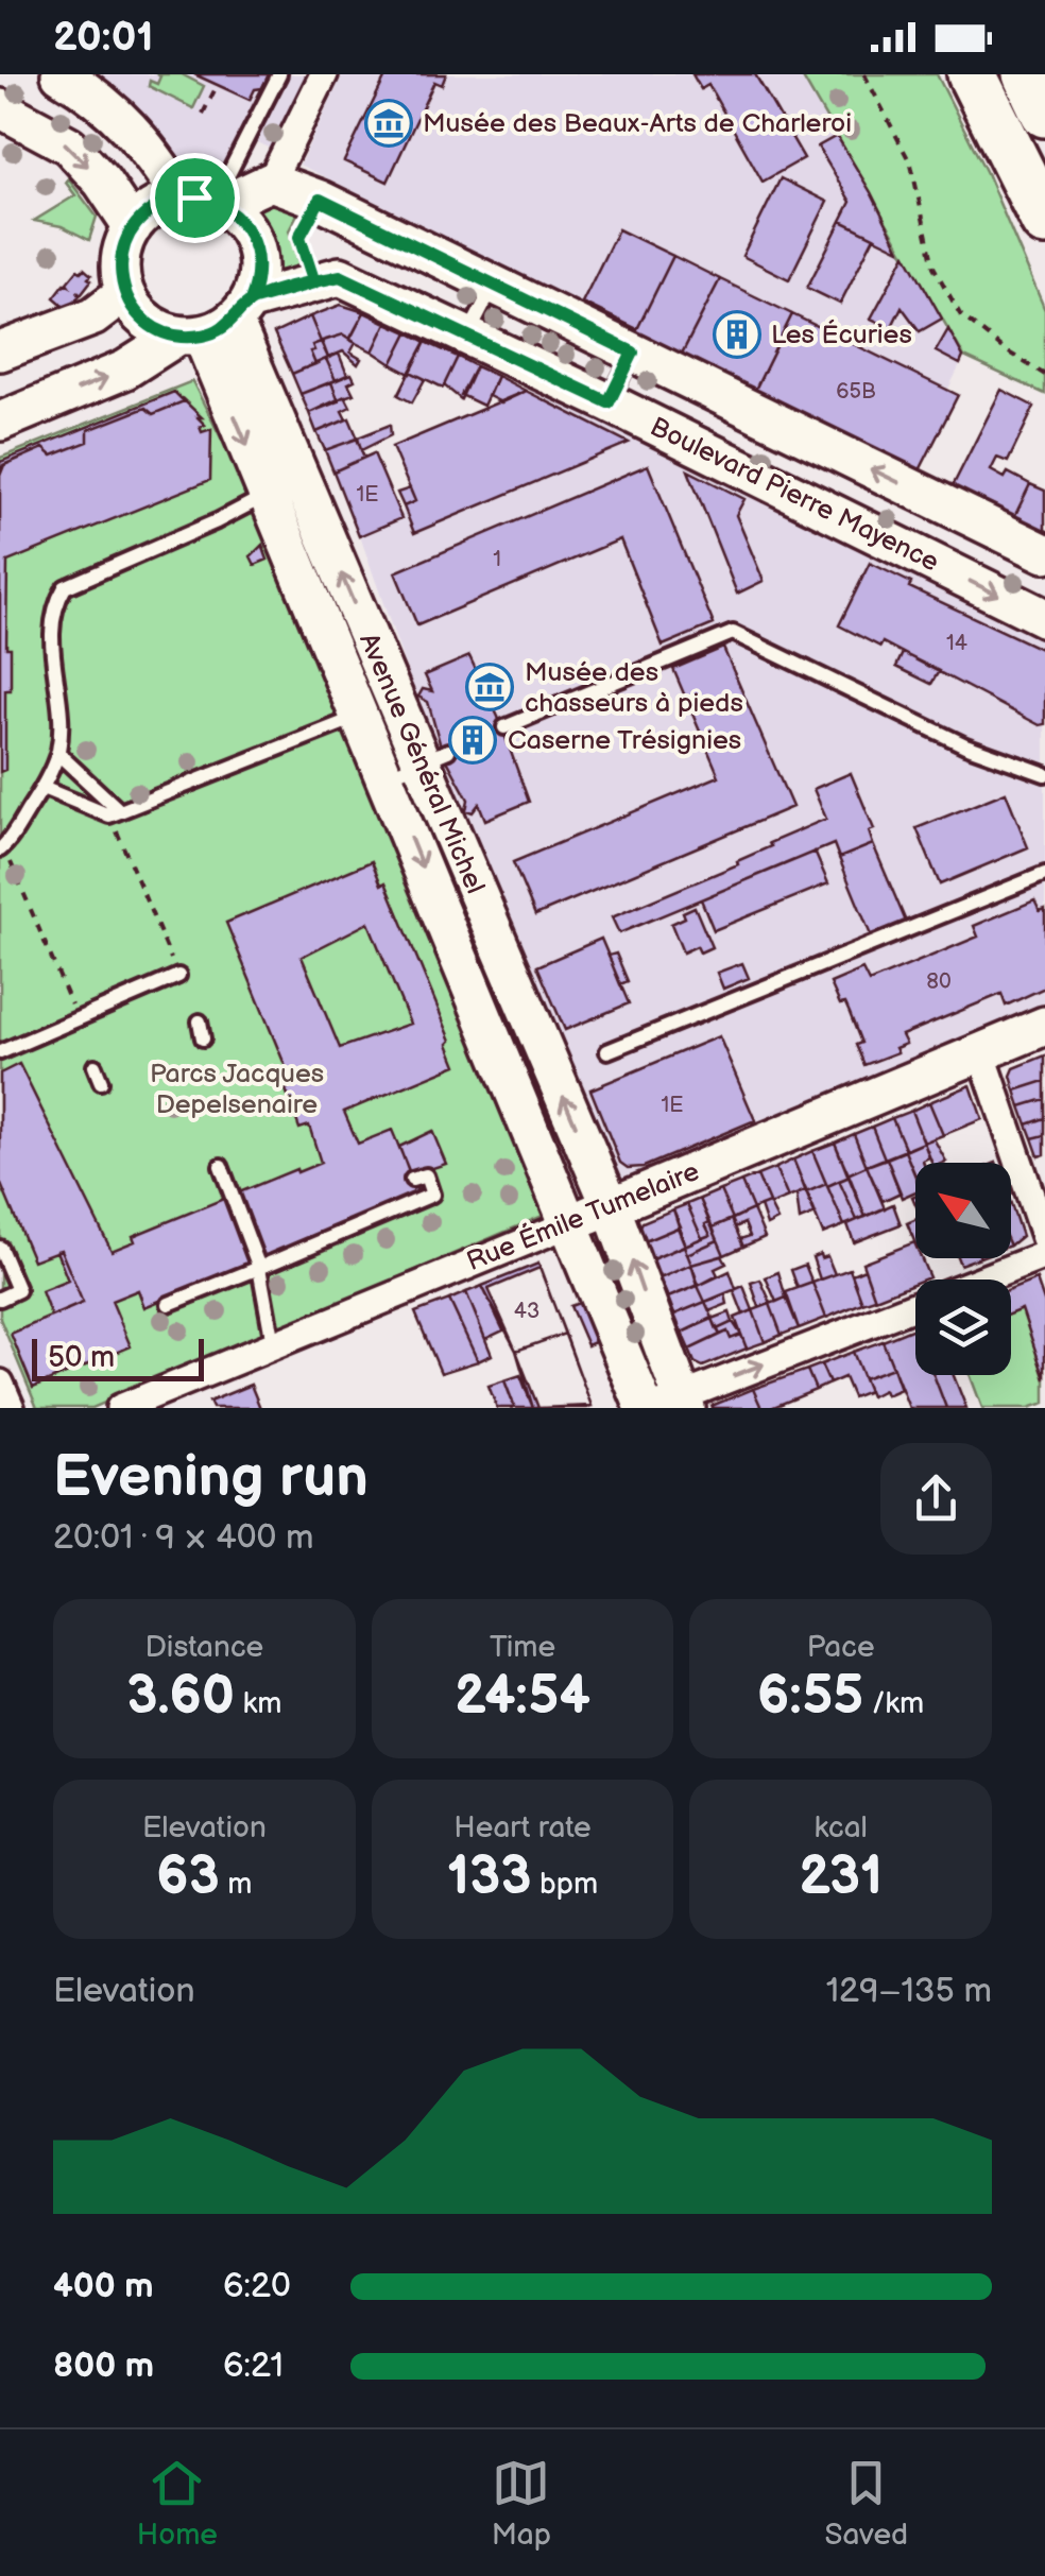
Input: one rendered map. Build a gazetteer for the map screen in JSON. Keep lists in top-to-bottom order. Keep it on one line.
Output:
{"streets":{"main road":["Boulevard Pierre Mayence","Avenue Général Michel","Rue Émile Tumelaire"]},"crossings":[["Boulevard Pierre Mayence","Avenue Général Michel"],["Avenue Général Michel","Rue Émile Tumelaire"]],"parks":["Parcs Jacques Depelsenaire"],"places":{"museum":["Musée des Beaux-Arts de Charleroi","Musée des chasseurs à pieds"],"building":["Les Écuries","Caserne Trésignies"]},"house_numbers":["65B","1E","1","14","80","1E","43"],"scale_bar":"50 m","north":"top left","page":{"status":"20:01","scale":"50 m","heading":["Evening run","20:01 · 9 × 400 m"],"stats":[["Distance","3.60 km"],["Time","24:54"],["Pace","6:55 /km"],["Elevation","63 m"],["Heart rate","133 bpm"],["kcal","231"]],"chart":["Elevation","129–135 m"],"list":[{"name":"400 m","note":"6:20"},{"name":"800 m","note":"6:21"}],"tabs":["Home","Map","Saved"]}}
